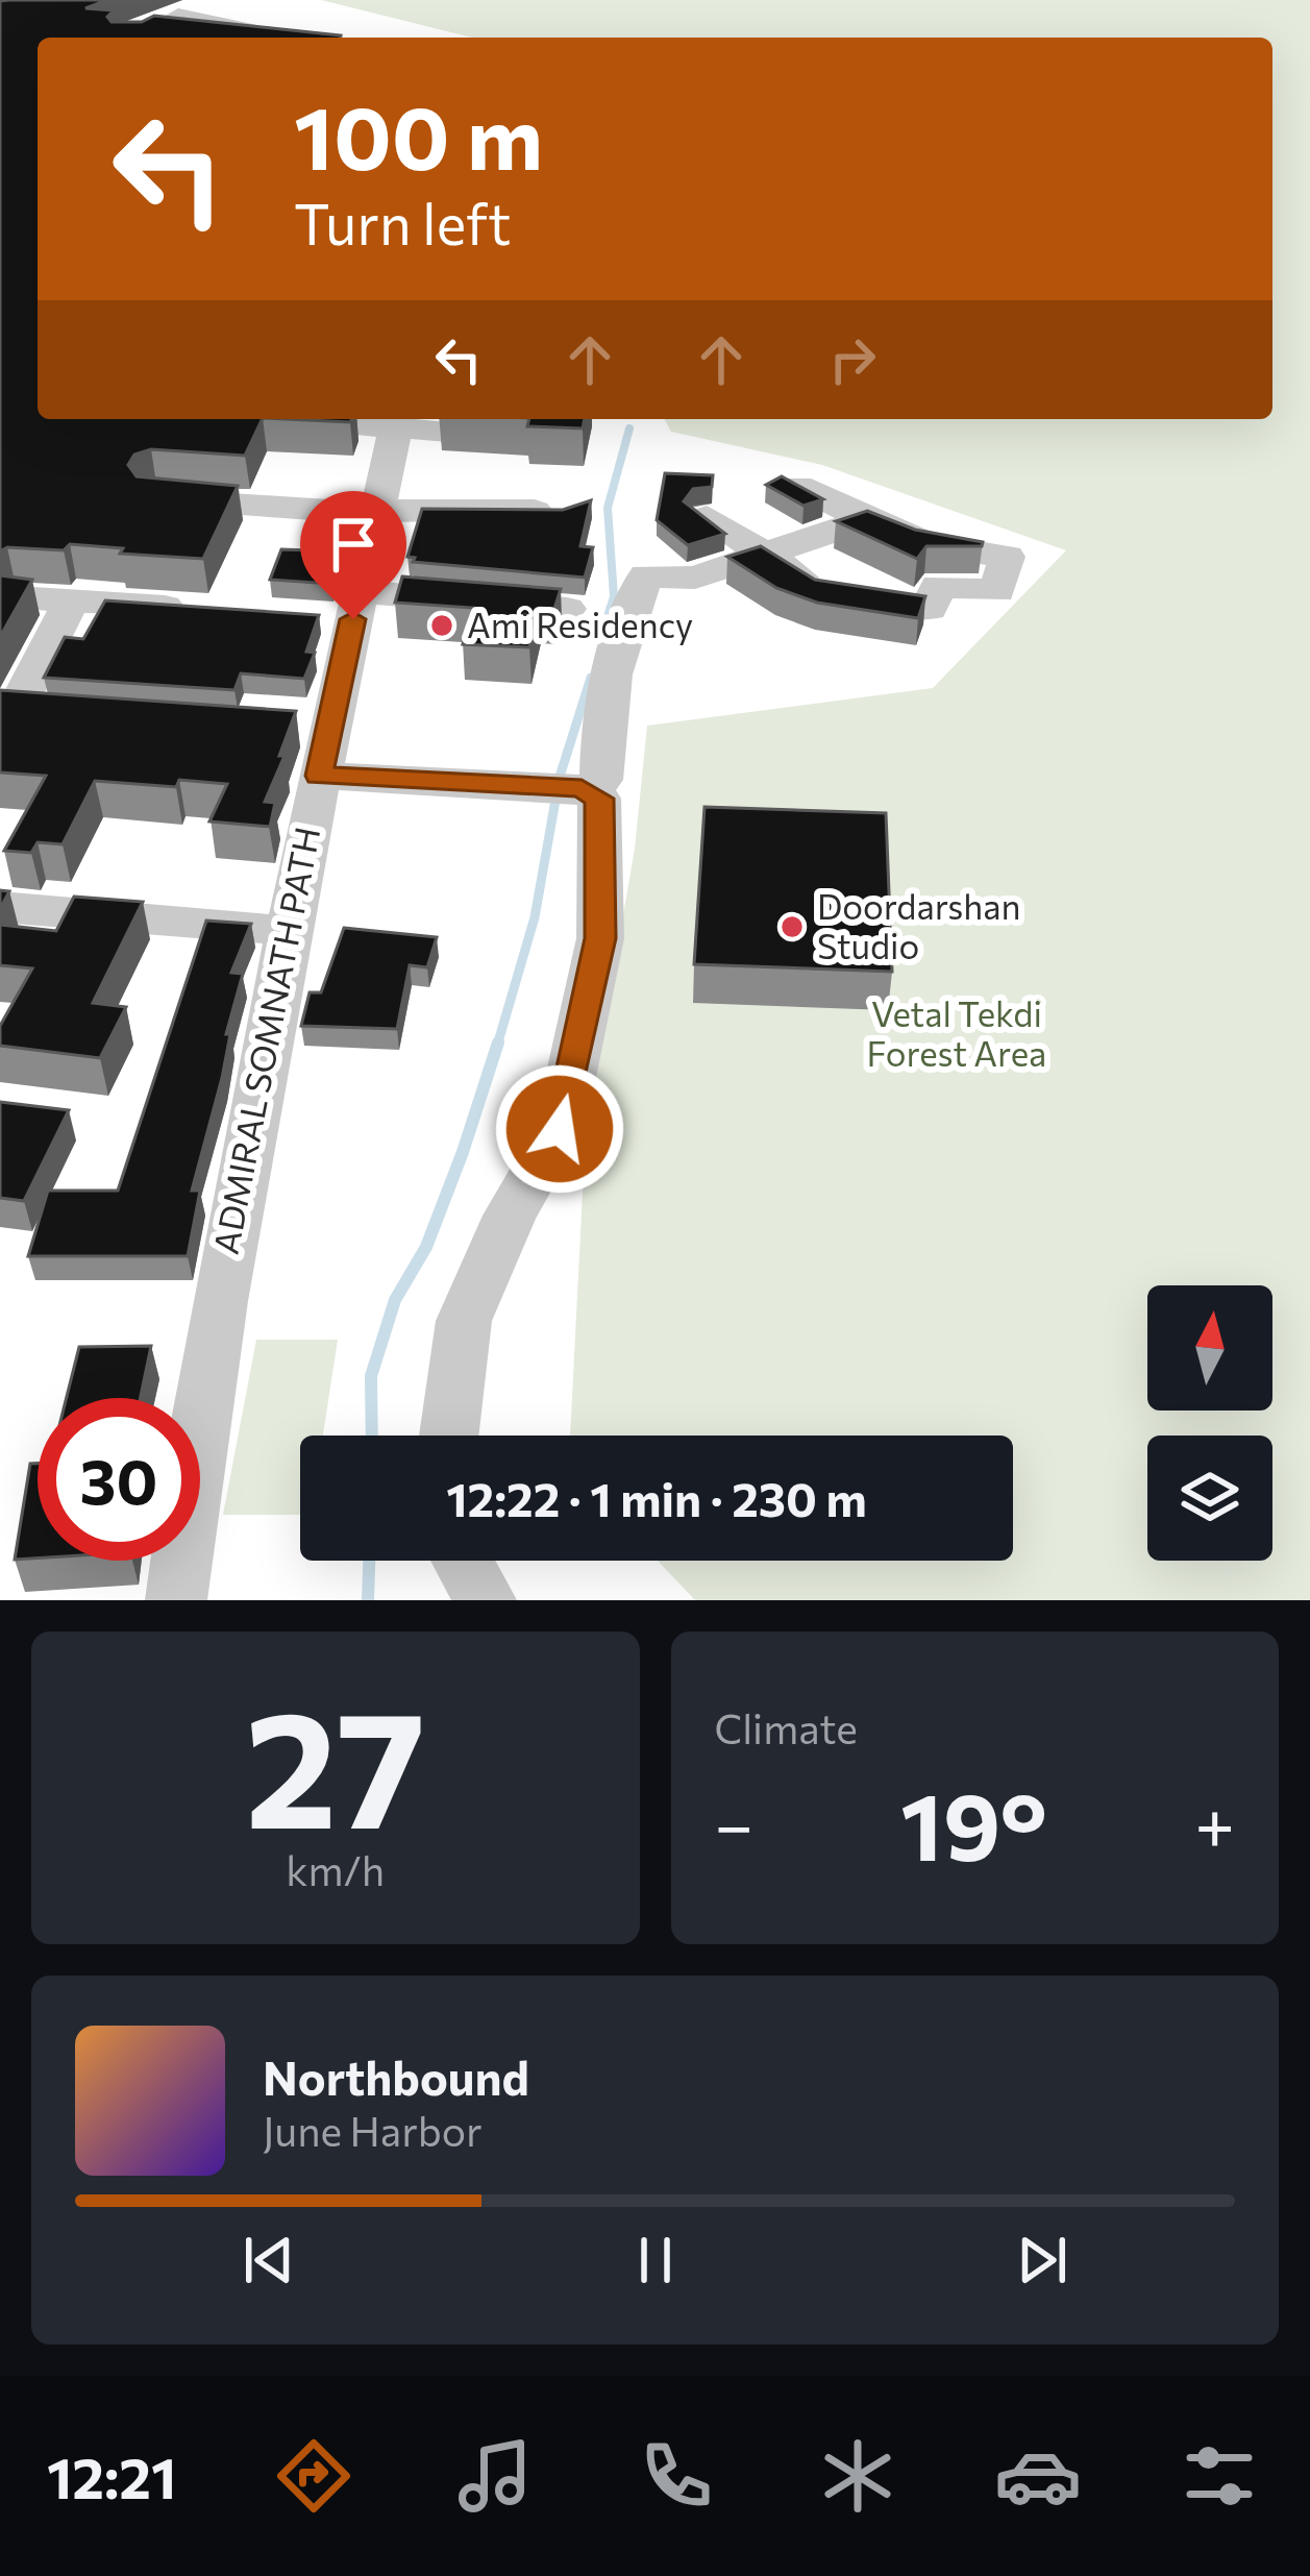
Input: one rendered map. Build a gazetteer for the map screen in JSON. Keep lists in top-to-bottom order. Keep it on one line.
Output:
{"streets":{"street":["ADMIRAL SOMNATH PATH"]},"parks":["Vetal Tekdi Forest Area"],"places":["Ami Residency","Doordarshan Studio"],"north":"top","page":{"turn":["100 m","Turn left"],"limit":"30","trip":"12:22 · 1 min · 230 m","tile":[["27","km/h"],"Climate"],"heat":["−","19°","+"],"song":["Northbound","June Harbor"],"tabs":"12:21"}}
